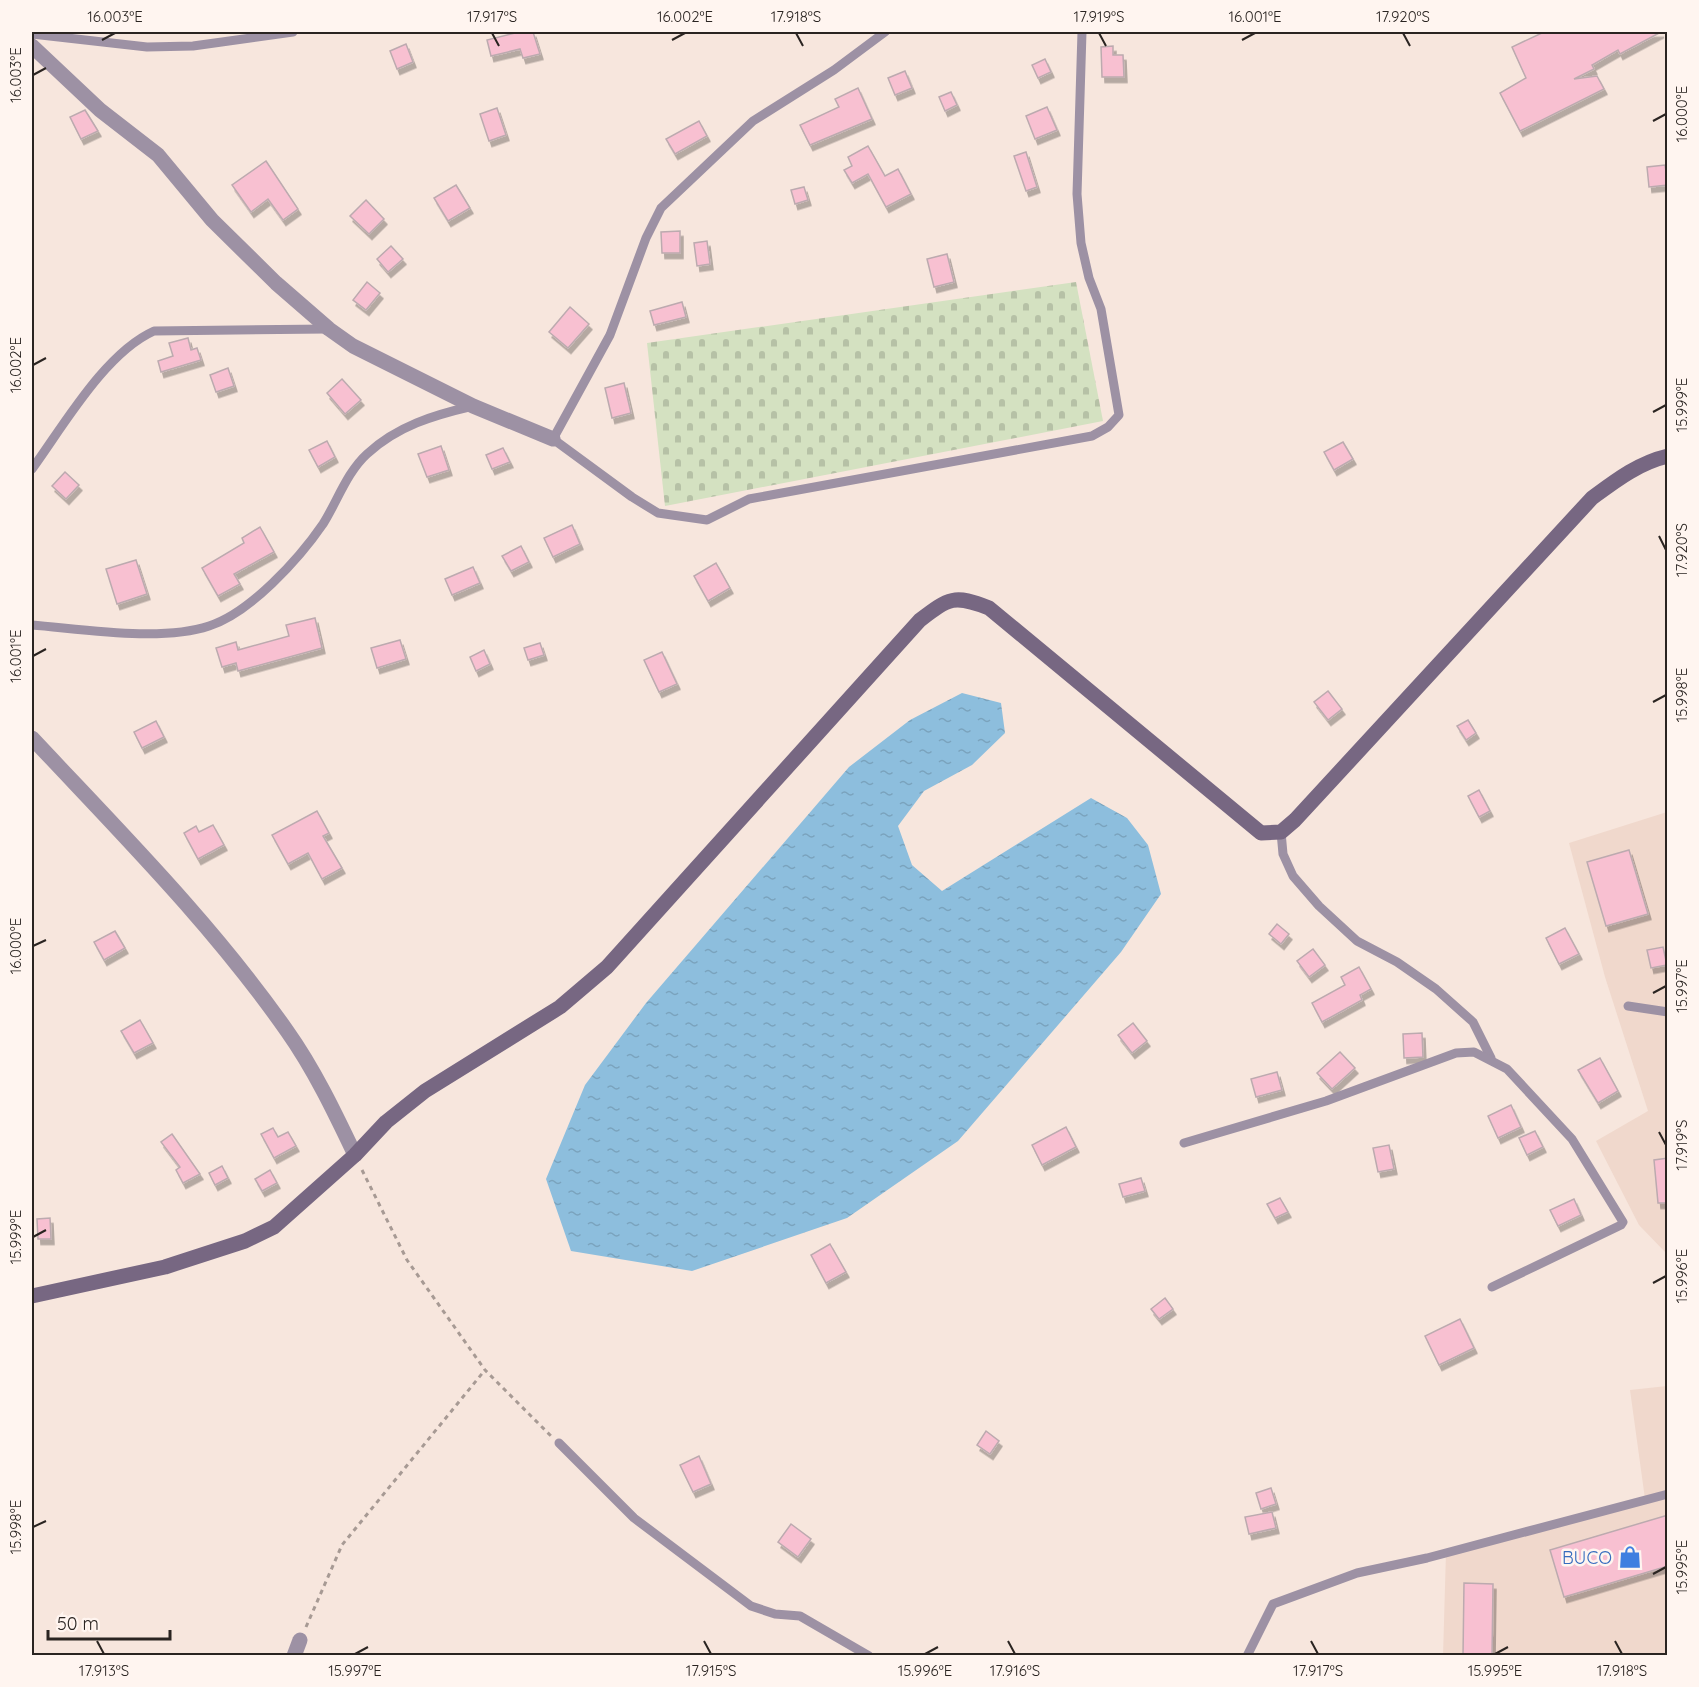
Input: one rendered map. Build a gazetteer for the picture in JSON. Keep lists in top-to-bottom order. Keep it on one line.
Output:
{"places":{"shop":["BUCO"]},"scale_bar":"50 m","coordinates":["16.003°E","17.917°S","16.002°E","17.918°S","17.919°S","16.001°E","17.920°S","16.000°E","15.999°E","15.998°E","15.997°E","15.996°E","15.995°E","17.913°S","17.915°S","17.916°S"]}
